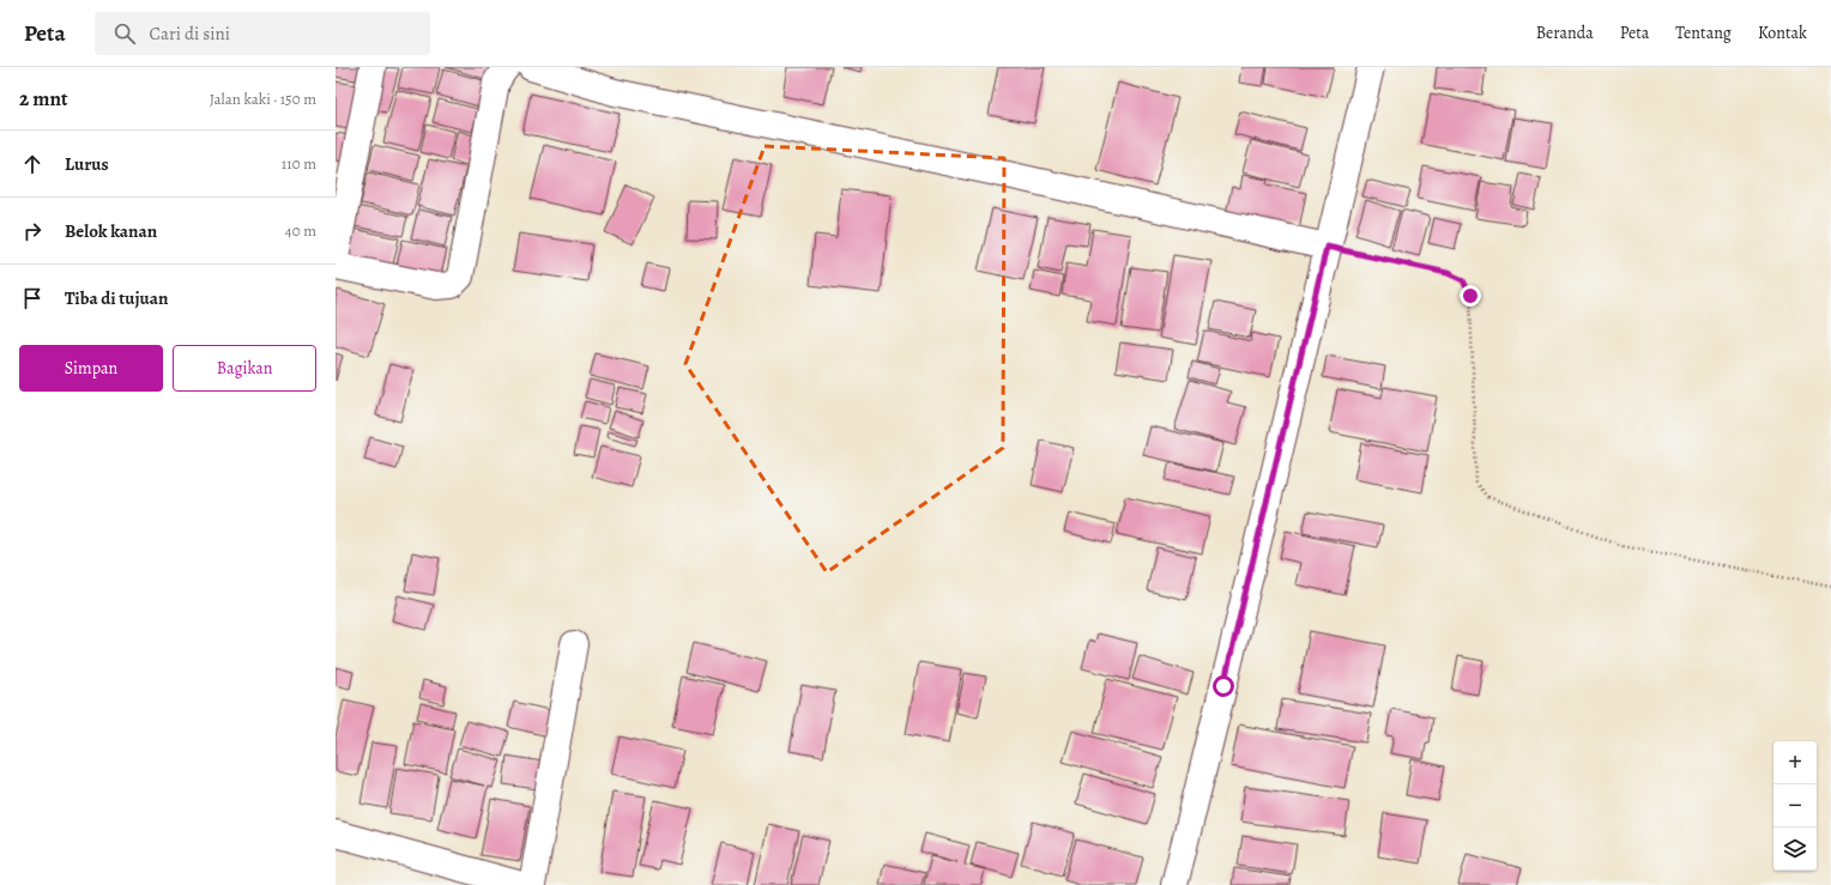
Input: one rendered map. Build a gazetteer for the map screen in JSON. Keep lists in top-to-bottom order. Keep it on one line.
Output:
{"page":{"header":"Peta","search":"Cari di sini","nav":["Beranda","Peta","Tentang","Kontak"],"heading":["2 mnt","Jalan kaki · 150 m"],"list":[["Lurus","110 m"],["Belok kanan","40 m"],"Tiba di tujuan"],"buttons":["Simpan","Bagikan"],"map_buttons":["+","−"]}}
